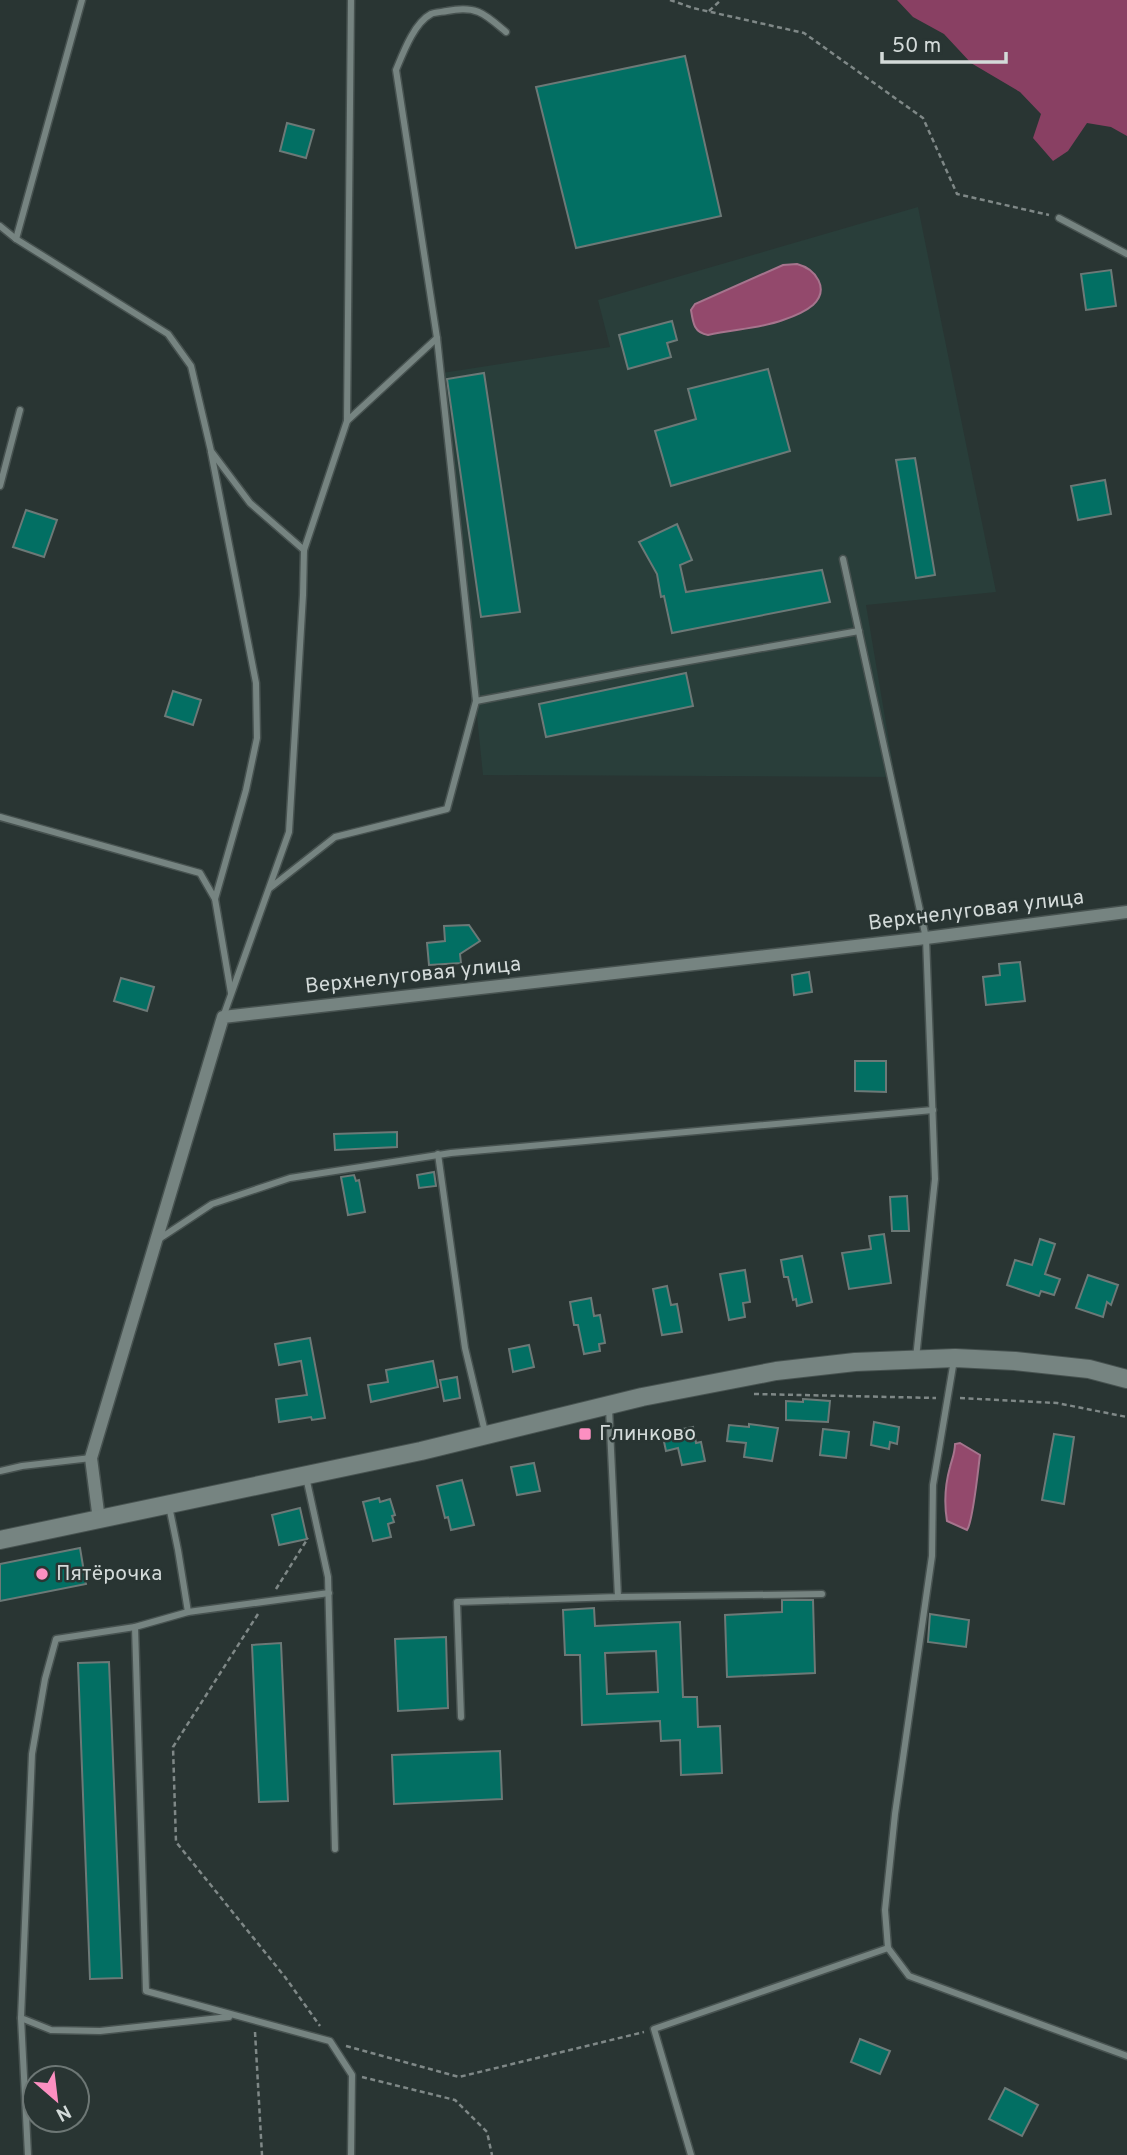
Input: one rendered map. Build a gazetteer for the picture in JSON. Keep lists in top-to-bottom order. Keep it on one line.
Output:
{"streets":{"street":["Верхнелуговая улица"]},"places":{"transit":["Глинково"],"other":["Пятёрочка"]},"scale_bar":"50 m","north":"bottom right"}
